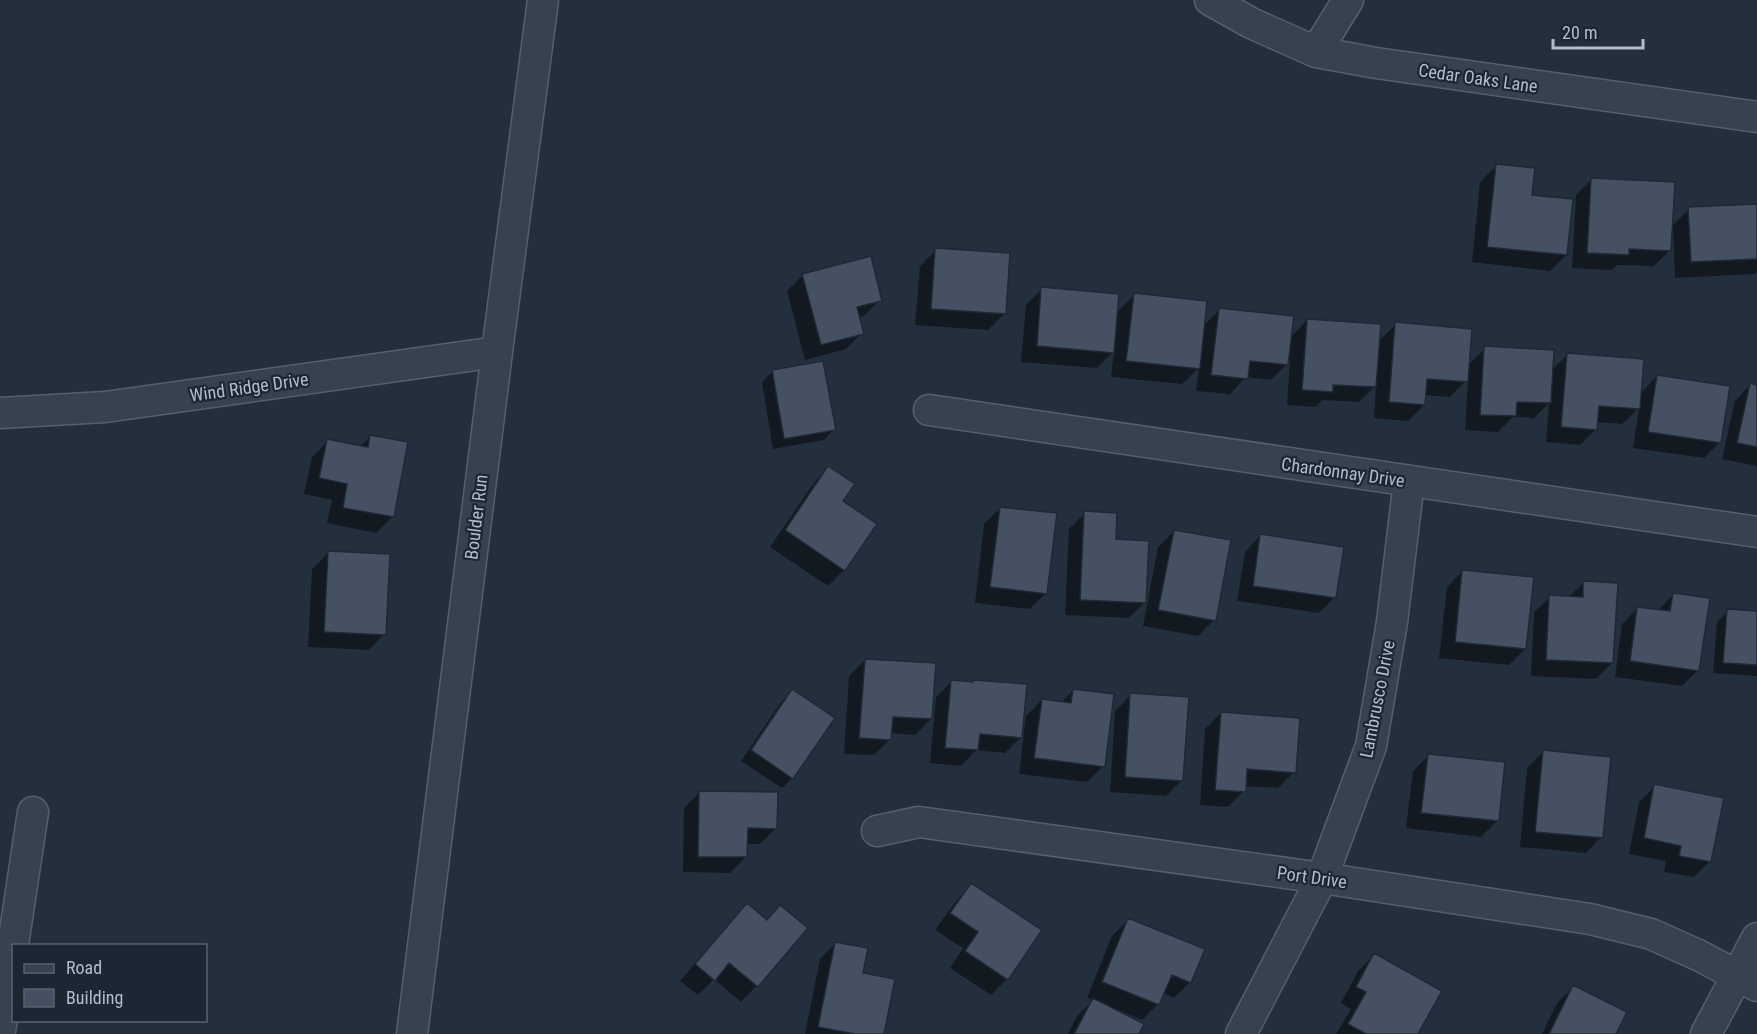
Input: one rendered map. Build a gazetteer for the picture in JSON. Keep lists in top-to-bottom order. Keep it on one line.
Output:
{"streets":{"street":["Cedar Oaks Lane","Wind Ridge Drive","Chardonnay Drive","Boulder Run","Lambrusco Drive","Port Drive"]},"crossings":[["Wind Ridge Drive","Boulder Run"],["Chardonnay Drive","Lambrusco Drive"],["Lambrusco Drive","Port Drive"]],"legend":["Road","Building"],"scale_bar":"20 m"}
